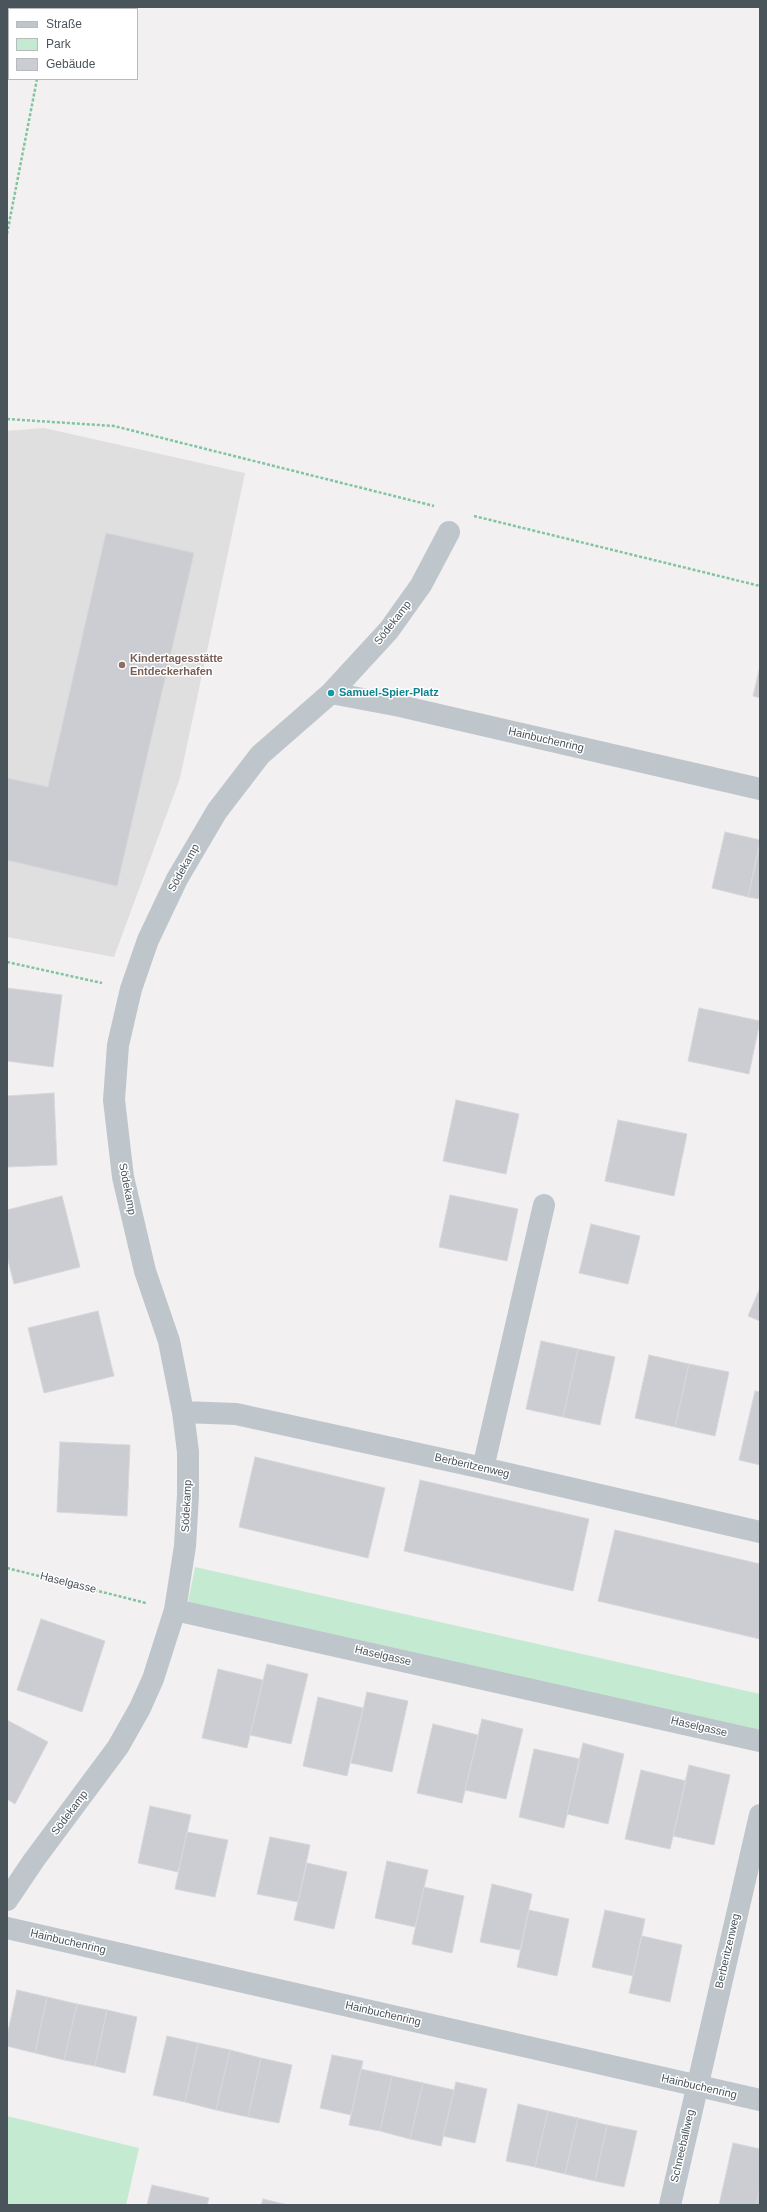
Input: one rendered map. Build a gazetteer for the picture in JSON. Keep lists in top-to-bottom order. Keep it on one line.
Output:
{"streets":{"street":["Södekamp","Hainbuchenring","Berberitzenweg","Haselgasse","Schneeballweg"]},"crossings":[["Södekamp","Hainbuchenring"],["Södekamp","Berberitzenweg"],["Södekamp","Haselgasse"],["Hainbuchenring","Berberitzenweg"],["Hainbuchenring","Schneeballweg"],["Berberitzenweg","Schneeballweg"]],"places":["Kindertagesstätte Entdeckerhafen","Samuel-Spier-Platz"],"legend":["Straße","Park","Gebäude"]}
